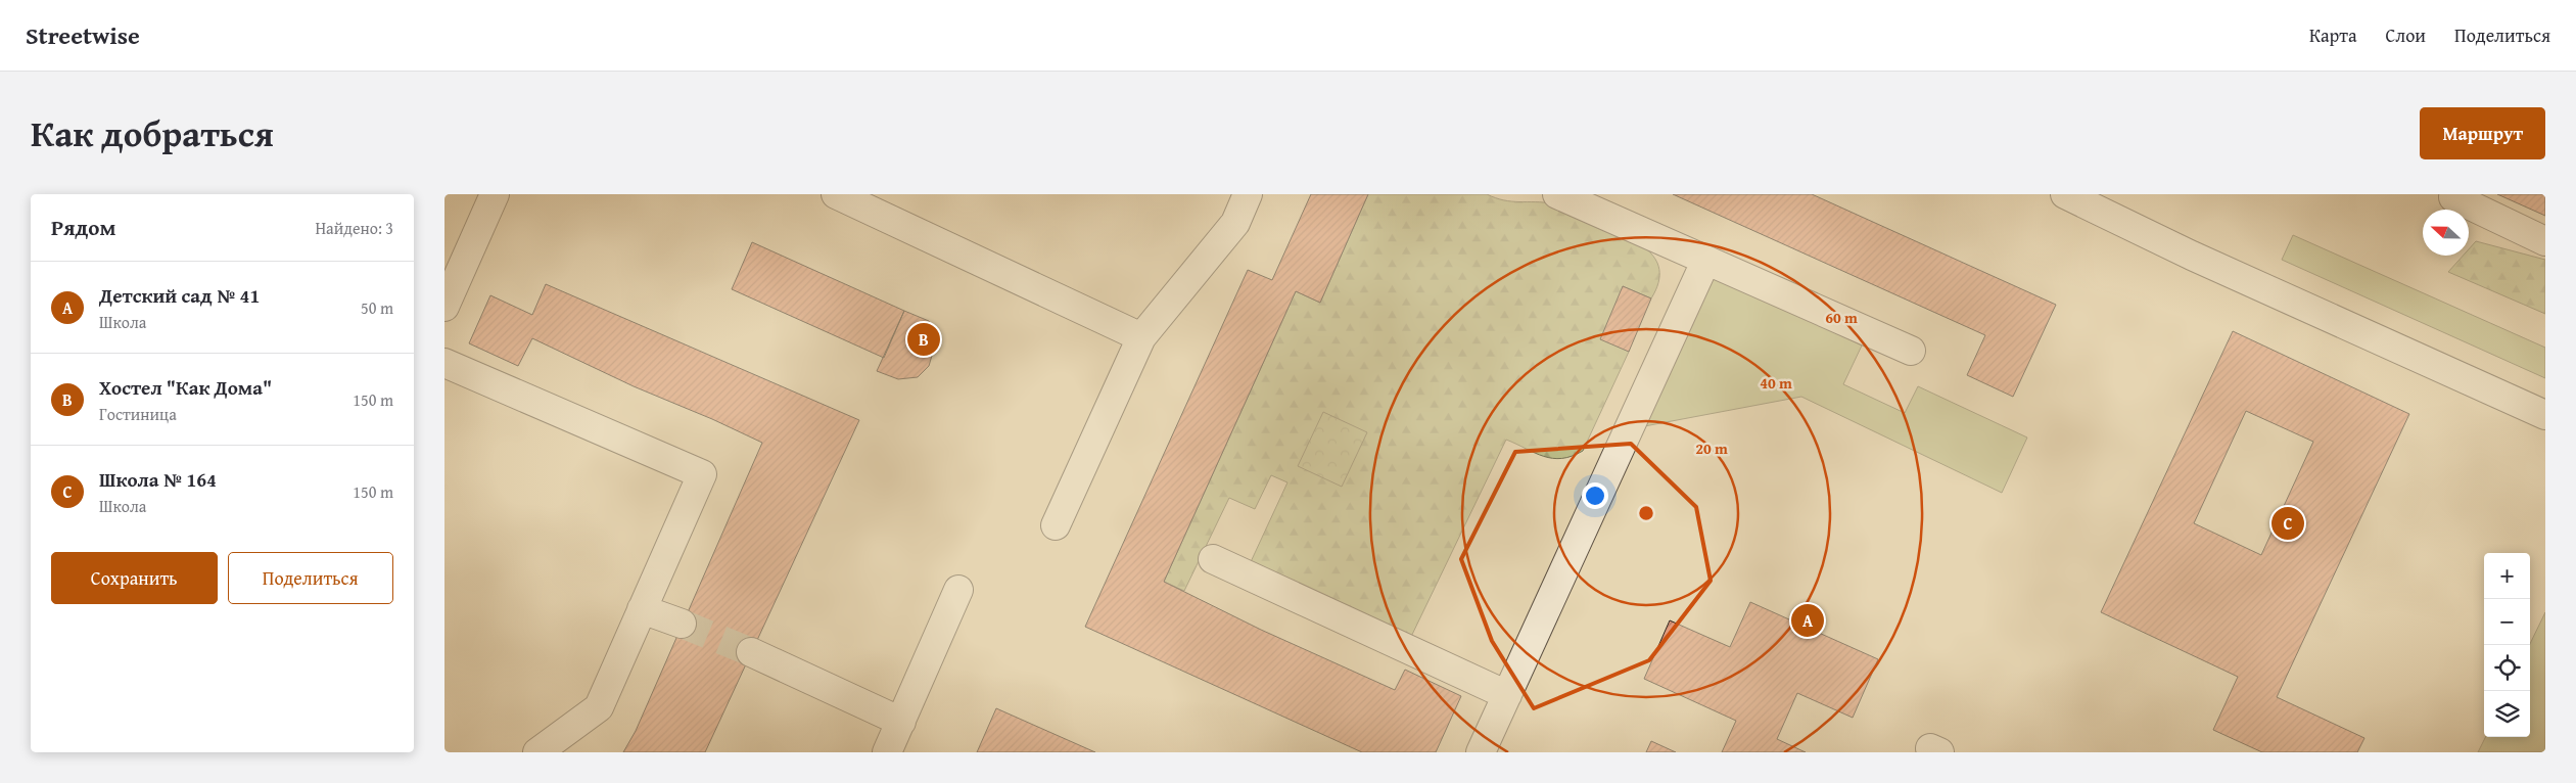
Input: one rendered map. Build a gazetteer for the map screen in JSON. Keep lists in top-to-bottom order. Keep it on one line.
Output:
{"north":"left","page":{"header":"Streetwise","nav":["Карта","Слои","Поделиться"],"title":"Как добраться","buttons":["Маршрут",["Сохранить","Поделиться"]],"heading":["Рядом","Найдено: 3"],"list":[{"mark":"A","name":"Детский сад № 41","note":"Школа","value":"50 m"},{"mark":"B","name":"Хостел \"Как Дома\"","note":"Гостиница","value":"150 m"},{"mark":"C","name":"Школа № 164","note":"Школа","value":"150 m"}],"pins":["B","C","A"],"map_buttons":["+","−"]},"rings":["60 m","40 m","20 m"]}
